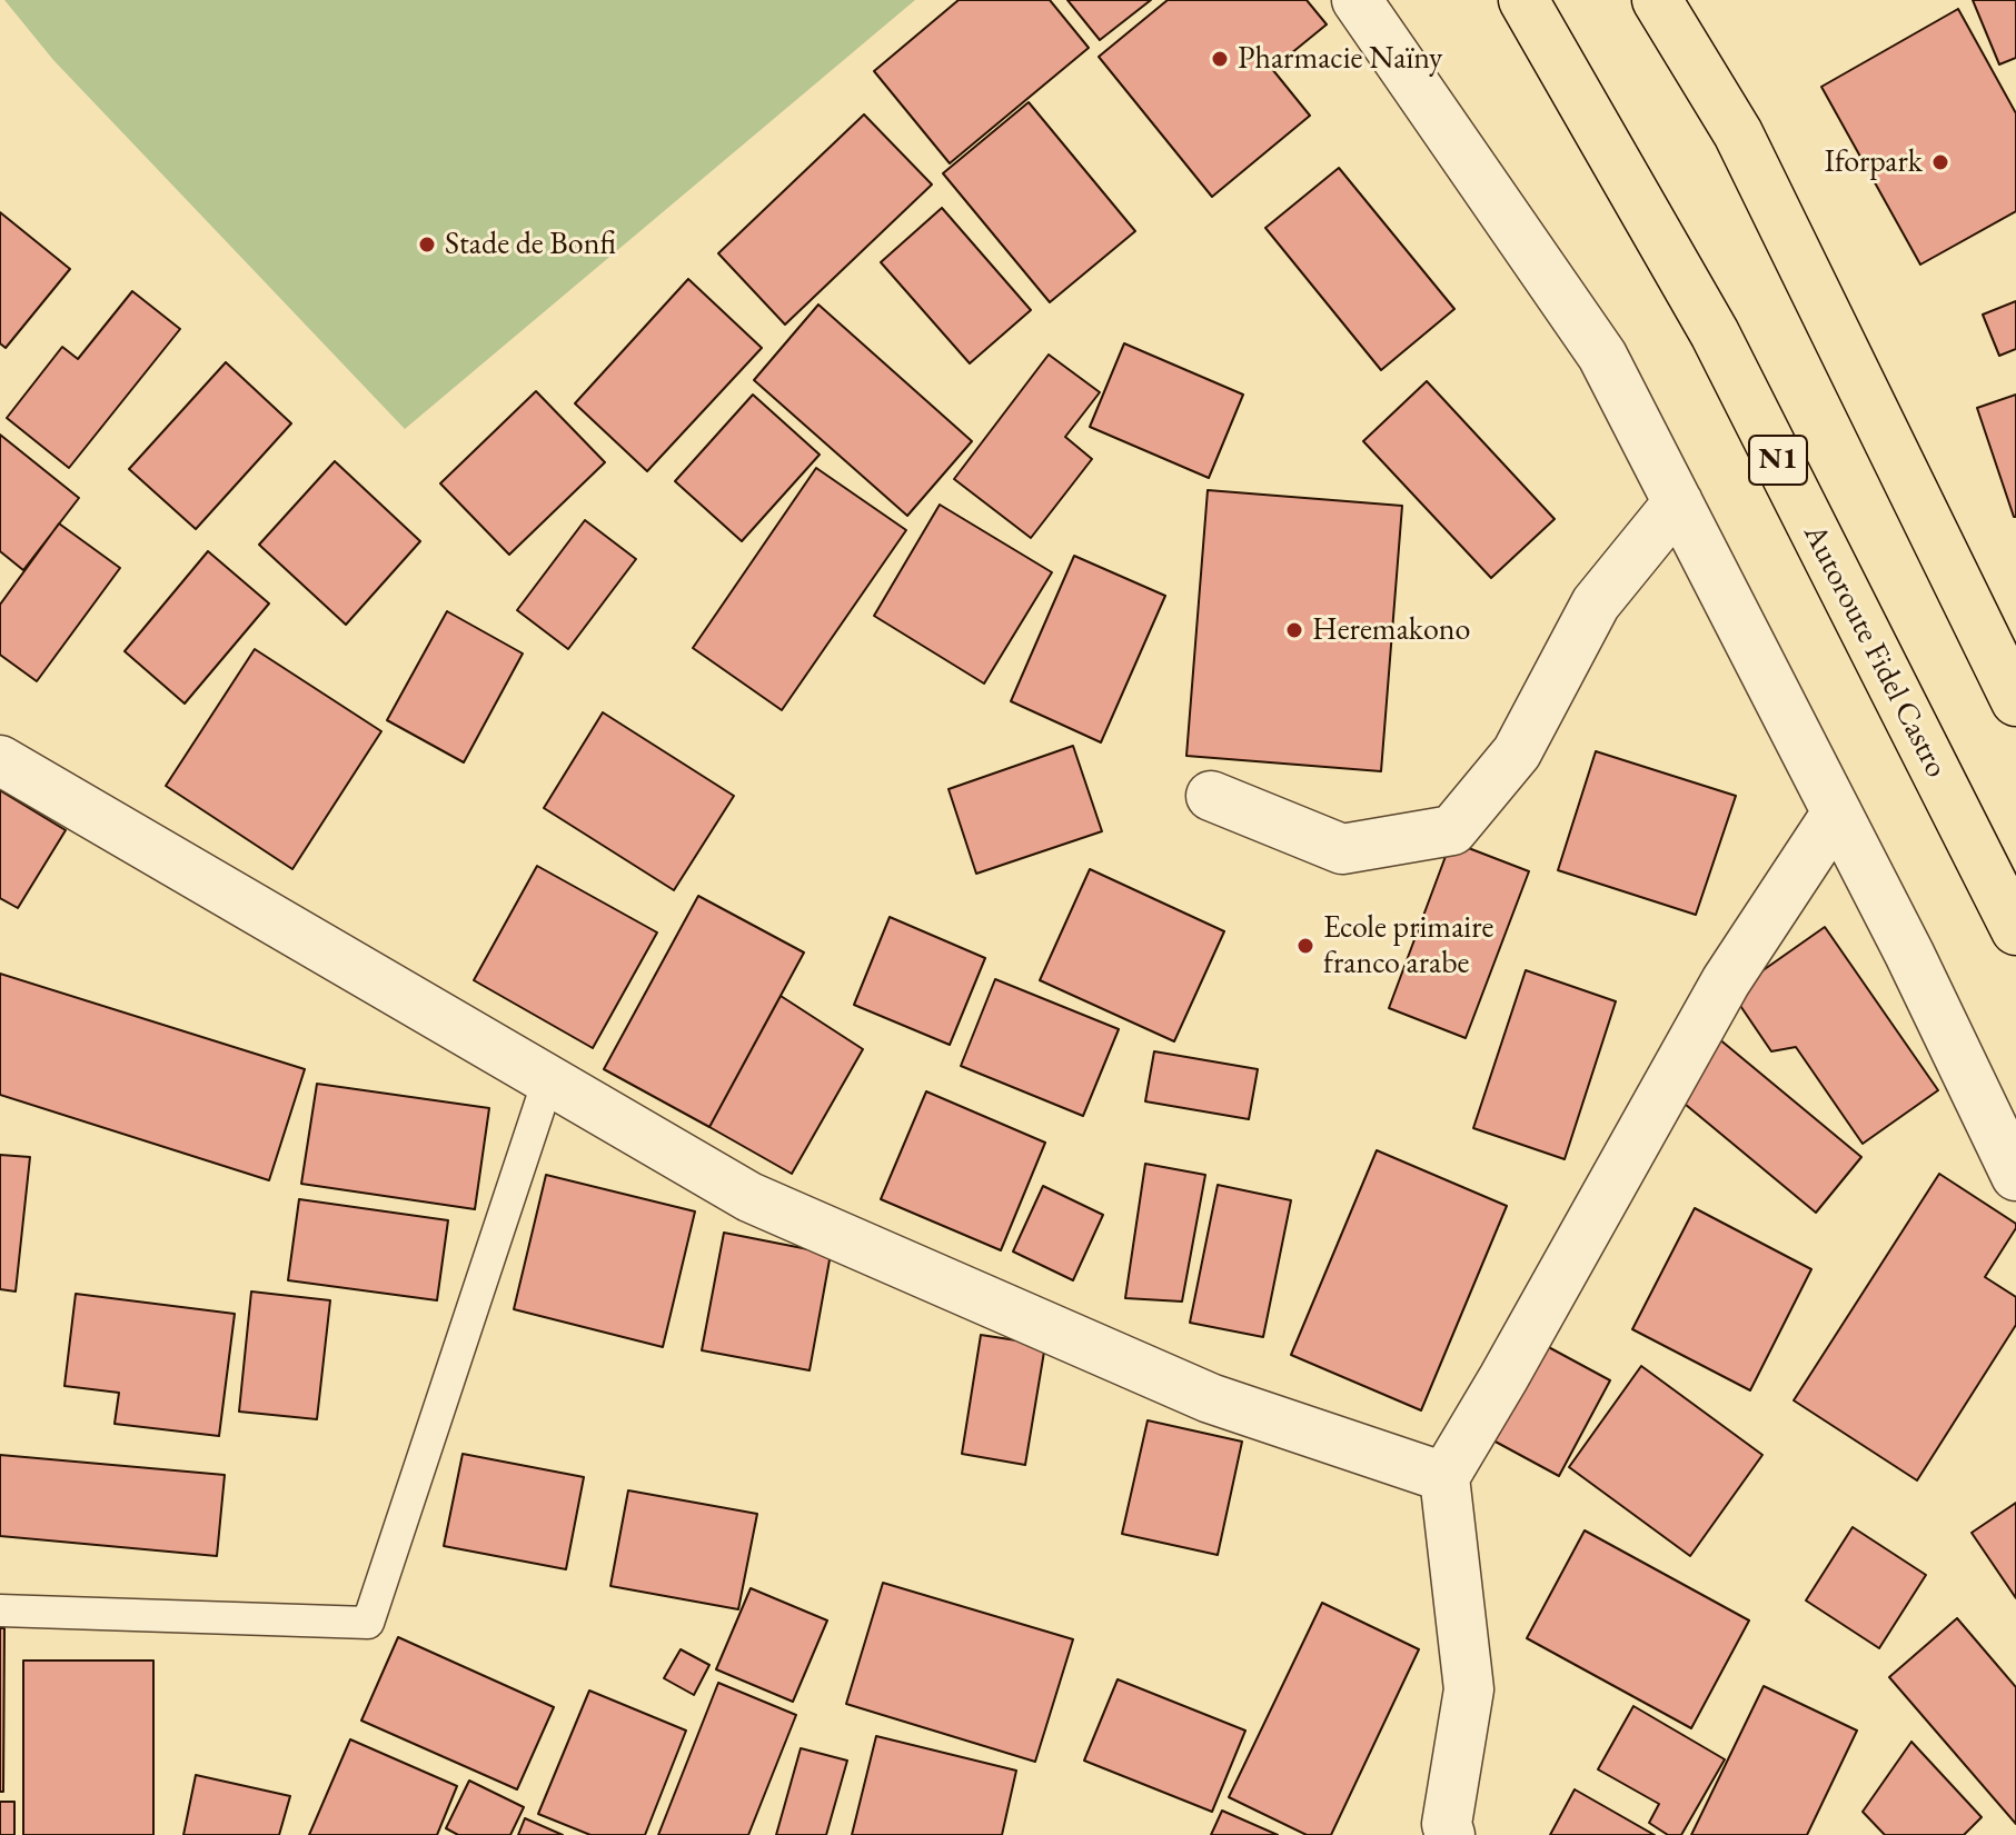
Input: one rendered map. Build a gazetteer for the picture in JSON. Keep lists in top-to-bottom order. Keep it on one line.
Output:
{"streets":{"highway":["N1","Autoroute Fidel Castro"]},"places":["Pharmacie Naïny","Iforpark","Stade de Bonfi","Heremakono","Ecole primaire franco arabe"]}
